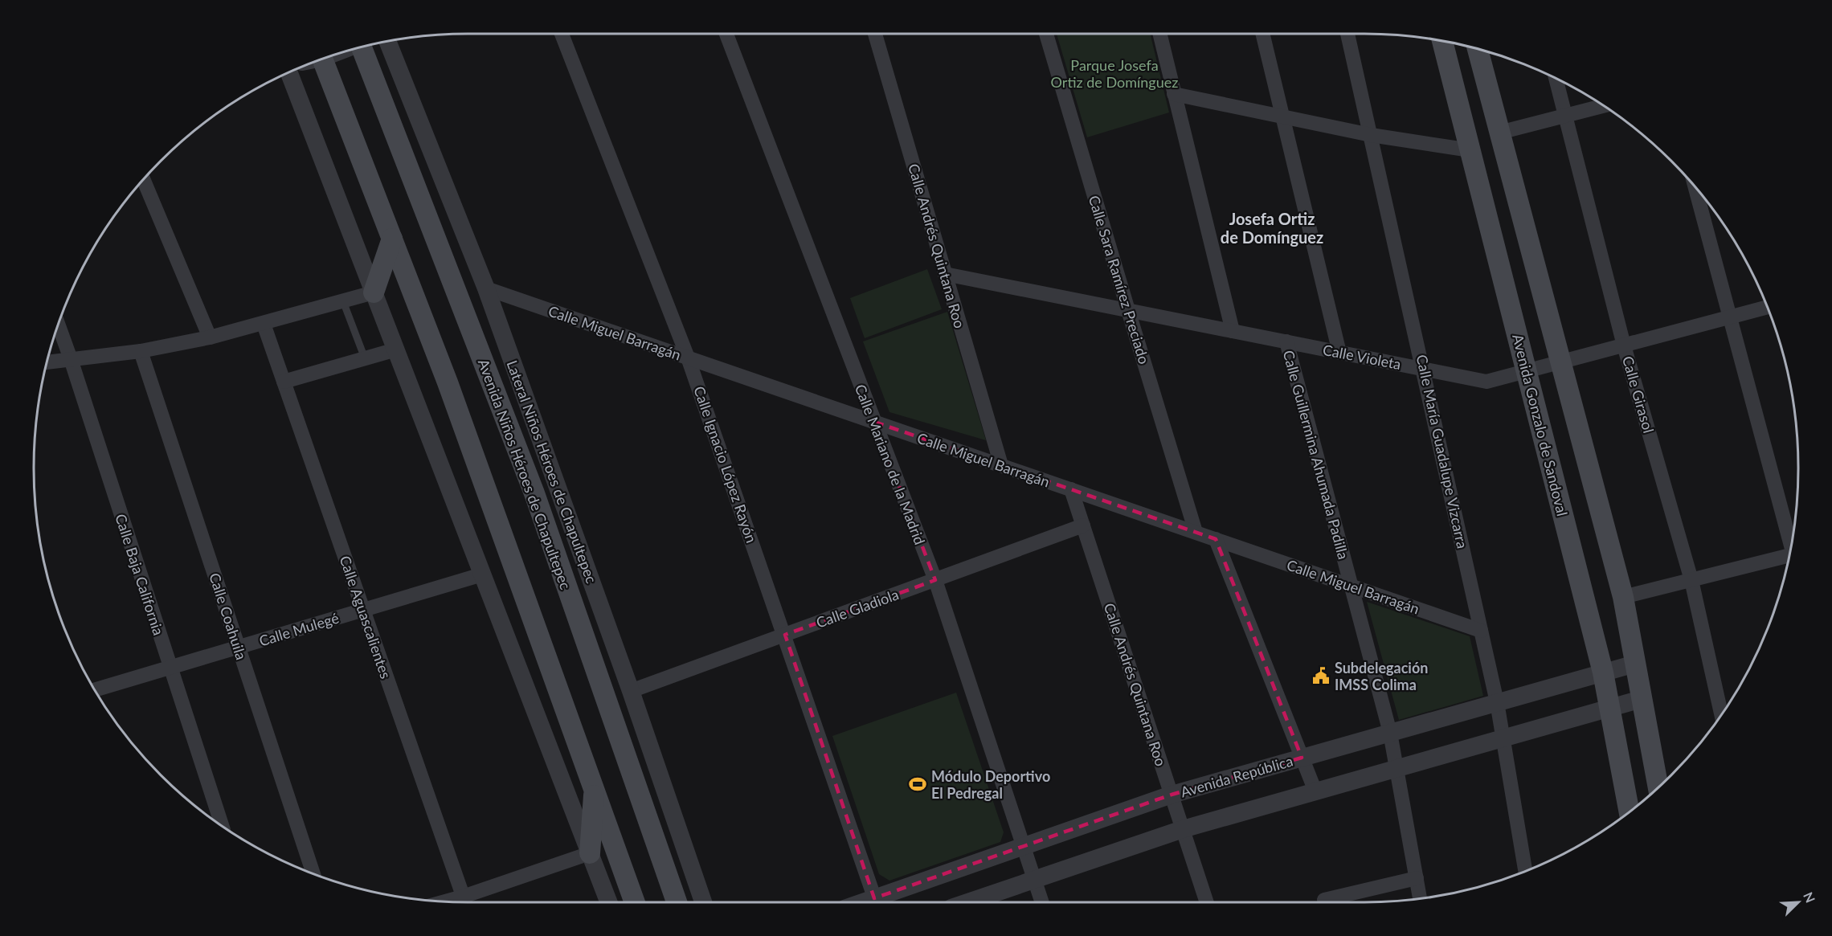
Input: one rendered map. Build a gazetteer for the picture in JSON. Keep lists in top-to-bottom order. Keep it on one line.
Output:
{"streets":{"main road":["Avenida Gonzalo de Sandoval","Avenida Niños Héroes de Chapultepec"],"street":["Calle Andrés Quintana Roo","Calle Sara Ramírez Preciado","Calle Miguel Barragán","Calle Violeta","Calle Girasol","Calle María Guadalupe Vizcarra","Calle Guillermina Ahumada Padilla","Calle Ignacio López Rayón","Calle Mariano de la Madrid","Lateral Niños Héroes de Chapultepec","Calle Baja California","Calle Gladiola","Calle Coahuila","Calle Aguascalientes","Calle Mulegé","Avenida República"]},"crossings":[["Calle Andrés Quintana Roo","Calle Miguel Barragán"],["Calle Andrés Quintana Roo","Calle Violeta"],["Calle Andrés Quintana Roo","Calle Gladiola"],["Calle Andrés Quintana Roo","Avenida República"],["Calle Sara Ramírez Preciado","Calle Miguel Barragán"],["Calle Sara Ramírez Preciado","Calle Violeta"],["Calle Miguel Barragán","Calle María Guadalupe Vizcarra"],["Calle Miguel Barragán","Calle Guillermina Ahumada Padilla"],["Calle Miguel Barragán","Calle Ignacio López Rayón"],["Calle Miguel Barragán","Calle Mariano de la Madrid"],["Calle Miguel Barragán","Lateral Niños Héroes de Chapultepec"],["Calle Violeta","Calle Girasol"],["Calle Violeta","Avenida Gonzalo de Sandoval"],["Calle Violeta","Calle María Guadalupe Vizcarra"],["Calle Violeta","Calle Guillermina Ahumada Padilla"],["Avenida Gonzalo de Sandoval","Avenida República"],["Calle María Guadalupe Vizcarra","Avenida República"],["Calle Guillermina Ahumada Padilla","Avenida República"],["Calle Ignacio López Rayón","Calle Gladiola"],["Calle Mariano de la Madrid","Calle Gladiola"],["Calle Mariano de la Madrid","Avenida República"],["Lateral Niños Héroes de Chapultepec","Calle Gladiola"],["Calle Baja California","Calle Mulegé"],["Calle Coahuila","Calle Mulegé"],["Calle Aguascalientes","Calle Mulegé"]],"districts":["Josefa Ortiz de Domínguez"],"parks":["Parque Josefa Ortiz de Domínguez"],"places":{"public building":["Subdelegación IMSS Colima"],"sports":["Módulo Deportivo El Pedregal"]},"north":"top right"}
